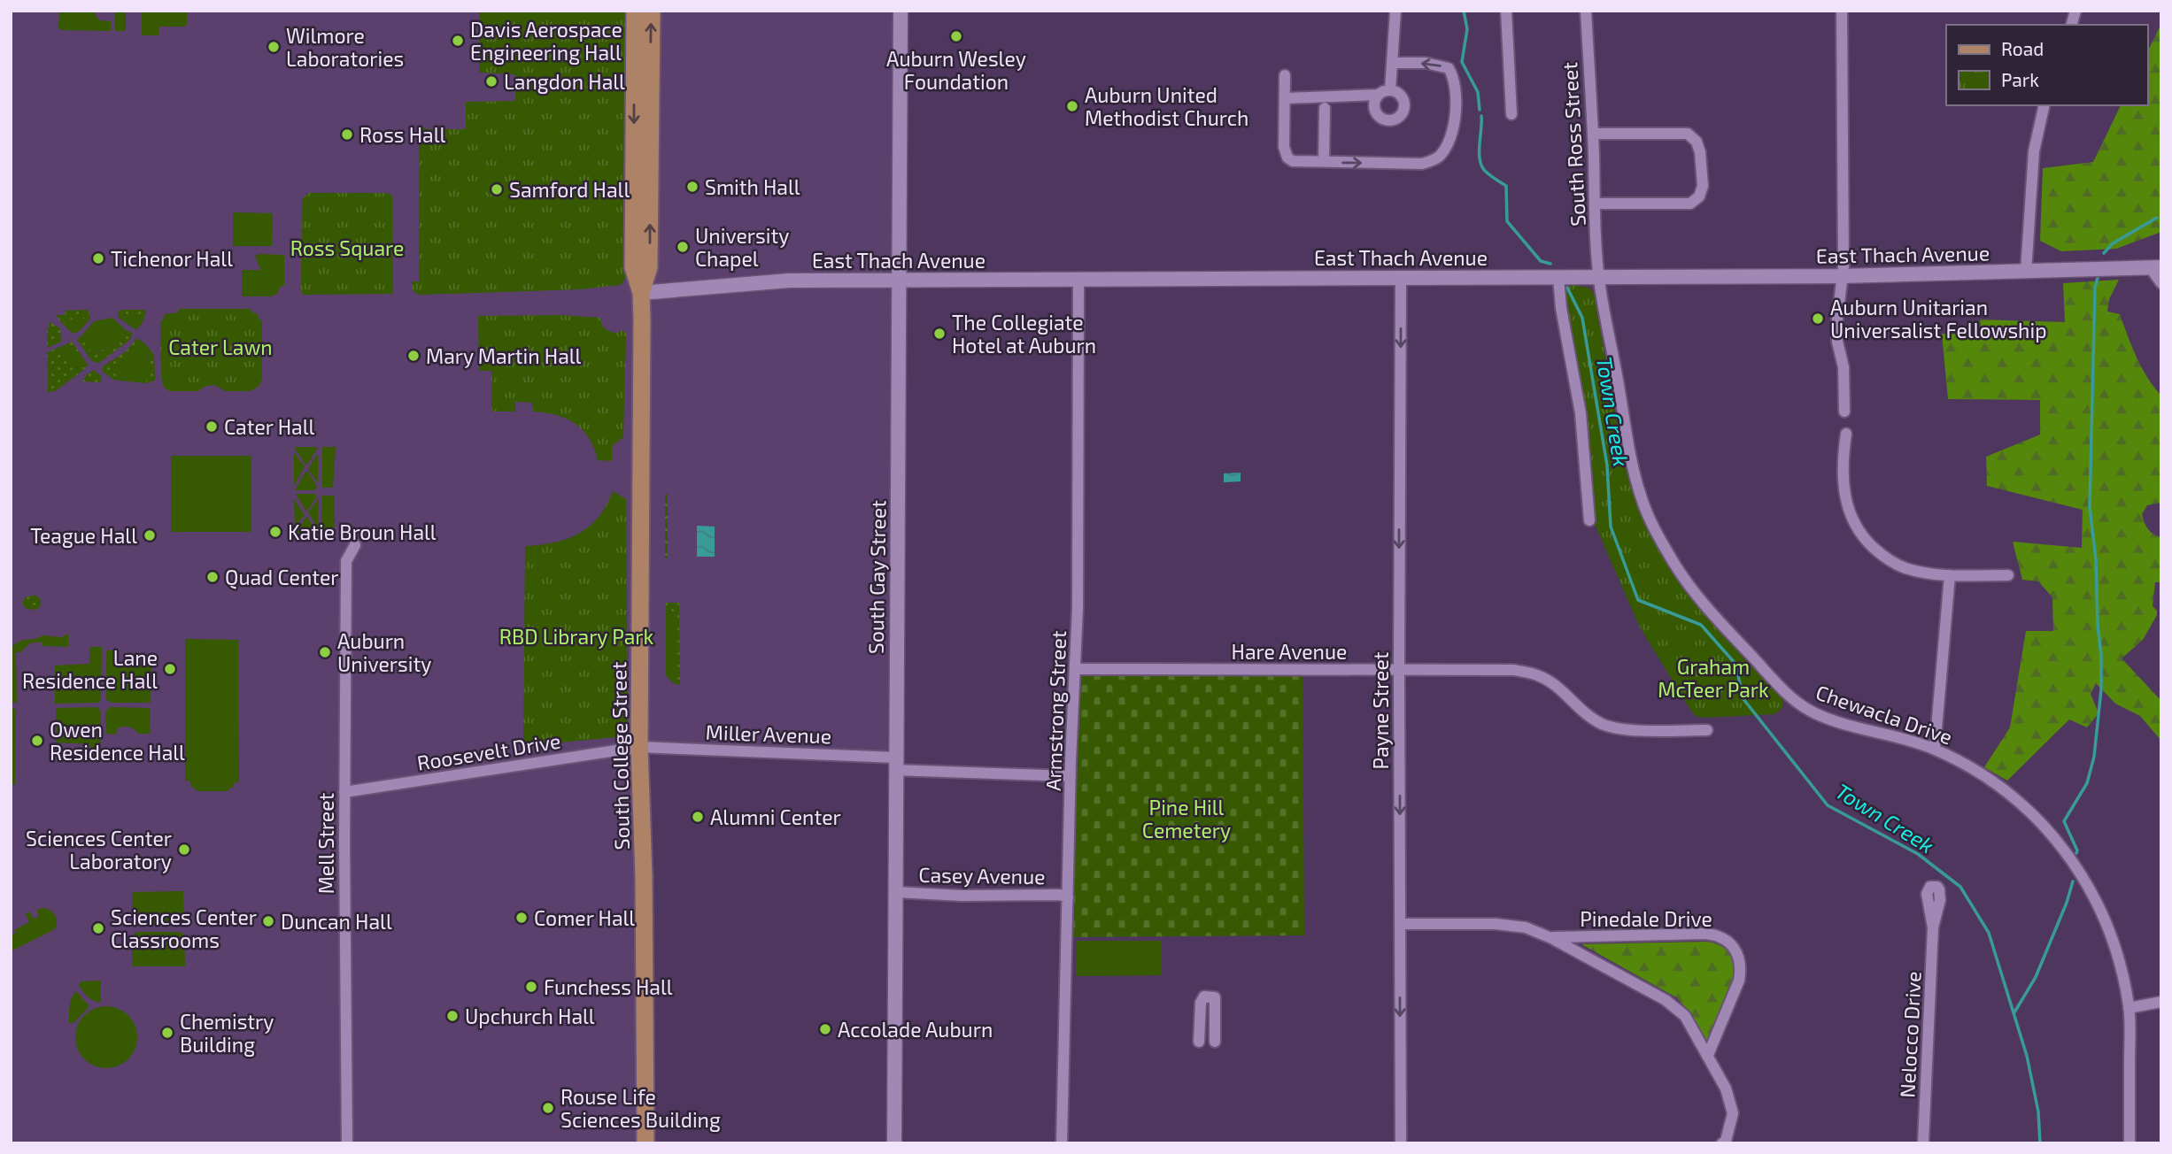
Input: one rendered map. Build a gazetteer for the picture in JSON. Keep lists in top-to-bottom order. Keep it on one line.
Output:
{"streets":{"main road":["South College Street"],"street":["South Ross Street","East Thach Avenue","South Gay Street","Hare Avenue","Armstrong Street","Payne Street","Chewacla Drive","Miller Avenue","Roosevelt Drive","Mell Street","Casey Avenue","Pinedale Drive","Nelocco Drive"]},"crossings":[["South Ross Street","East Thach Avenue"],["South Ross Street","Chewacla Drive"],["East Thach Avenue","South Gay Street"],["East Thach Avenue","Armstrong Street"],["East Thach Avenue","Payne Street"],["East Thach Avenue","Chewacla Drive"],["East Thach Avenue","South College Street"],["South Gay Street","Miller Avenue"],["South Gay Street","Casey Avenue"],["Hare Avenue","Armstrong Street"],["Hare Avenue","Payne Street"],["Armstrong Street","Miller Avenue"],["Armstrong Street","Casey Avenue"],["Payne Street","Pinedale Drive"],["Miller Avenue","Roosevelt Drive"],["Miller Avenue","South College Street"],["Roosevelt Drive","South College Street"],["Roosevelt Drive","Mell Street"]],"one_way":["Payne Street"],"water":["Town Creek"],"parks":["Ross Square","Cater Lawn","RBD Library Park","Graham McTeer Park","Pine Hill Cemetery"],"places":["Auburn Wesley Foundation","Davis Aerospace Engineering Hall","Wilmore Laboratories","Langdon Hall","Auburn United Methodist Church","Ross Hall","Smith Hall","Samford Hall","University Chapel","Tichenor Hall","Auburn Unitarian Universalist Fellowship","The Collegiate Hotel at Auburn","Mary Martin Hall","Cater Hall","Katie Broun Hall","Teague Hall","Quad Center","Auburn University","Lane Residence Hall","Owen Residence Hall","Alumni Center","Sciences Center Laboratory","Comer Hall","Duncan Hall","Sciences Center Classrooms","Funchess Hall","Upchurch Hall","Accolade Auburn","Chemistry Building","Rouse Life Sciences Building"],"legend":["Road","Park"]}
